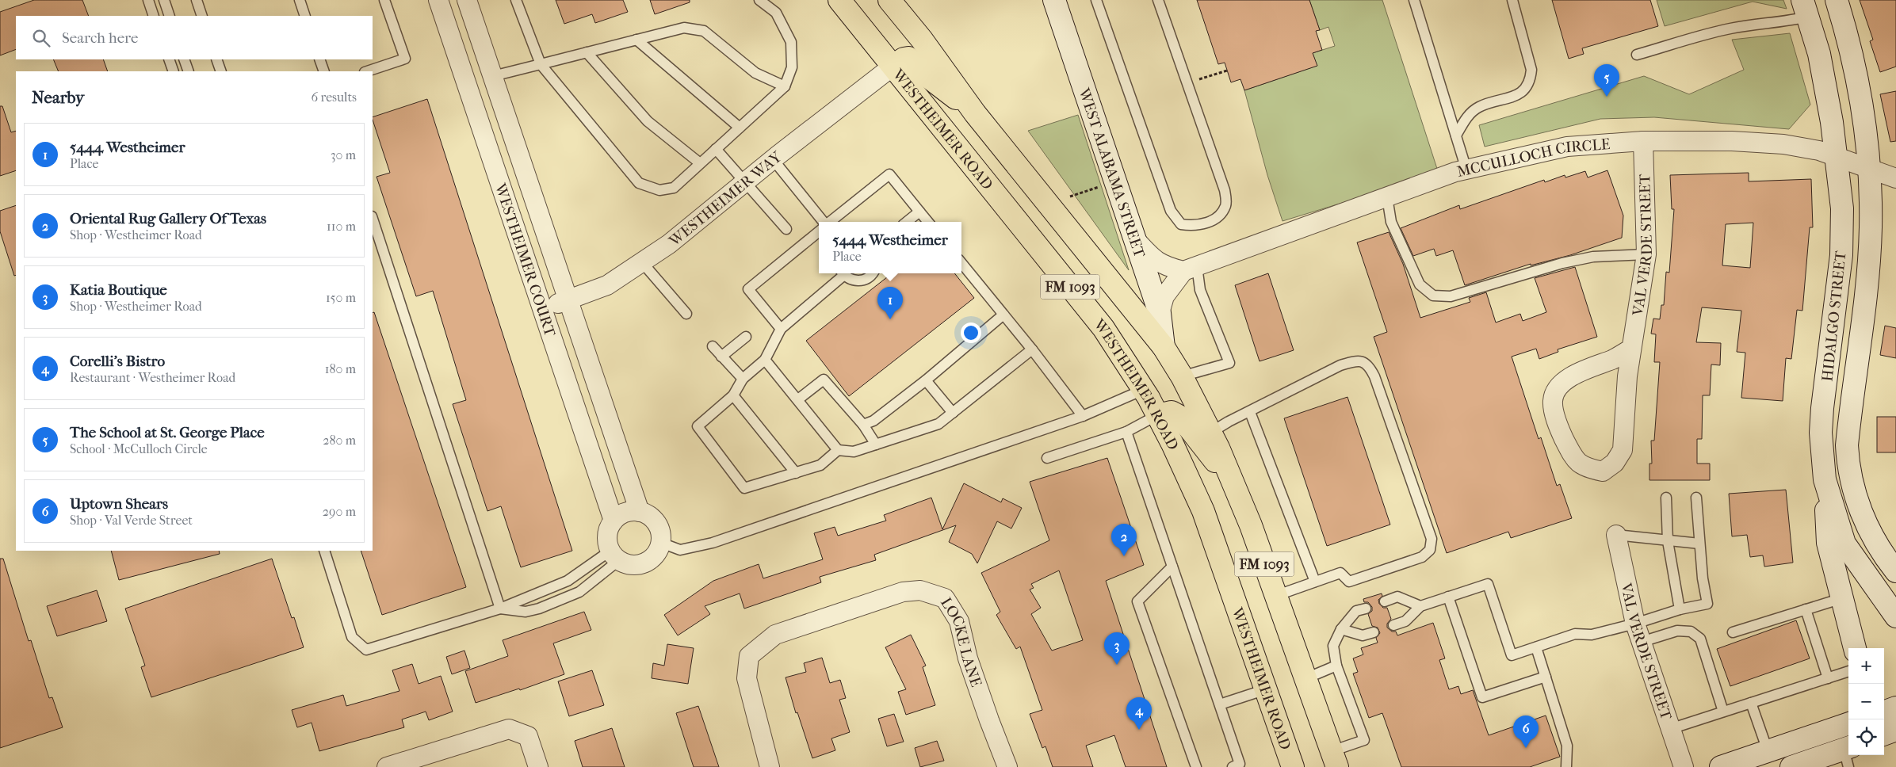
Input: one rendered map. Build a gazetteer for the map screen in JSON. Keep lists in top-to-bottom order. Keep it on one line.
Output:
{"streets":{"main road":["WESTHEIMER ROAD","FM 1093"],"street":["MCCULLOCH CIRCLE","WEST ALABAMA STREET","WESTHEIMER WAY","VAL VERDE STREET","WESTHEIMER COURT","HIDALGO STREET","LOCKE LANE"]},"crossings":[["WESTHEIMER ROAD","WESTHEIMER WAY"],["MCCULLOCH CIRCLE","VAL VERDE STREET"],["MCCULLOCH CIRCLE","HIDALGO STREET"],["WEST ALABAMA STREET","FM 1093"],["WESTHEIMER WAY","WESTHEIMER COURT"]],"page":{"search":"Search here","pins":["5","1","2","3","4","6"],"heading":["Nearby","6 results"],"list":[{"mark":"1","name":"5444 Westheimer","note":"Place","value":"30 m"},{"mark":"2","name":"Oriental Rug Gallery Of Texas","note":"Shop · Westheimer Road","value":"110 m"},{"mark":"3","name":"Katia Boutique","note":"Shop · Westheimer Road","value":"150 m"},{"mark":"4","name":"Corelli’s Bistro","note":"Restaurant · Westheimer Road","value":"180 m"},{"mark":"5","name":"The School at St. George Place","note":"School · McCulloch Circle","value":"280 m"},{"mark":"6","name":"Uptown Shears","note":"Shop · Val Verde Street","value":"290 m"}],"popup":["5444 Westheimer","Place"],"map_buttons":["+","−"]}}
